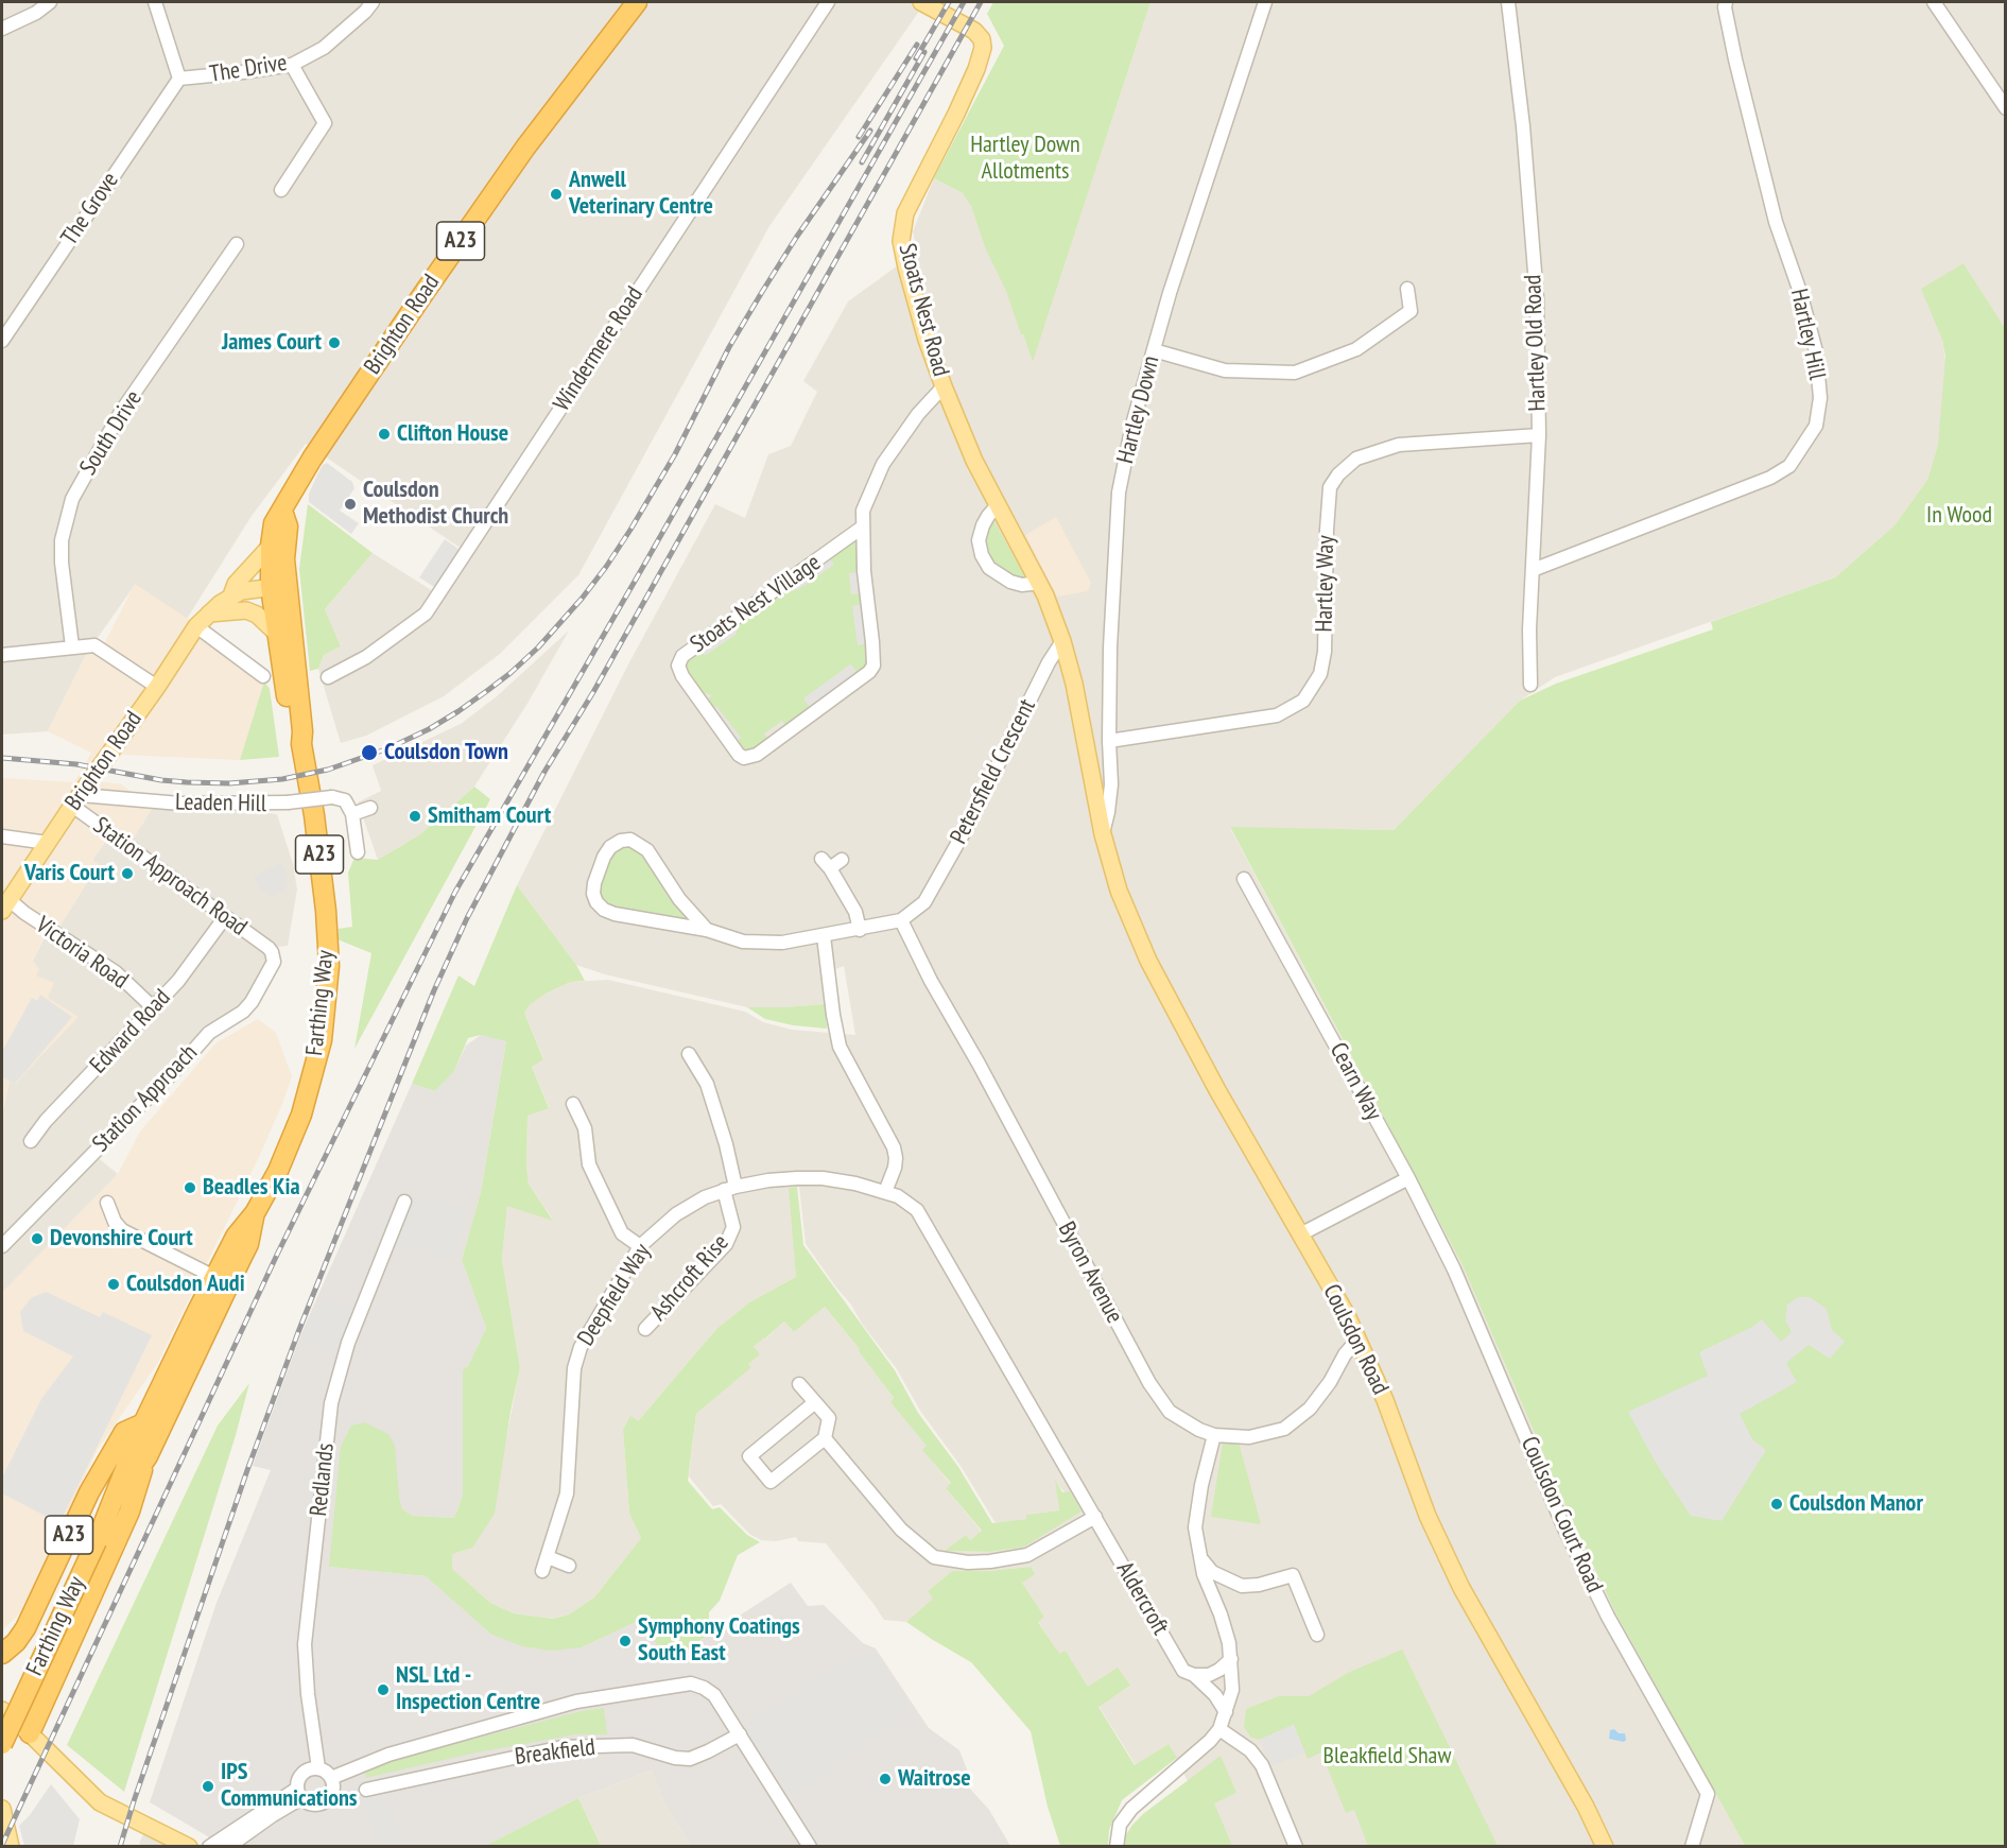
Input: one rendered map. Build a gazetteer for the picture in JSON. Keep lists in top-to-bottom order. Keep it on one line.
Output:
{"streets":{"highway":["A23","Brighton Road","Farthing Way"],"main road":["Stoats Nest Road","Coulsdon Road"],"street":["The Drive","The Grove","Hartley Hill","Hartley Old Road","Windermere Road","Hartley Down","South Drive","Hartley Way","Stoats Nest Village","Petersfield Crescent","Leaden Hill","Station Approach Road","Victoria Road","Edward Road","Cearn Way","Station Approach","Byron Avenue","Ashcroft Rise","Deepfield Way","Redlands","Coulsdon Court Road","Aldercroft","Breakfield"]},"crossings":[["The Drive","The Grove"],["A23","Brighton Road"],["A23","Farthing Way"],["Stoats Nest Road","Hartley Down"],["Stoats Nest Road","Stoats Nest Village"],["Stoats Nest Road","Petersfield Crescent"],["Stoats Nest Road","Coulsdon Road"],["Brighton Road","Leaden Hill"],["Brighton Road","Station Approach Road"],["Brighton Road","Victoria Road"],["Brighton Road","Farthing Way"],["Hartley Hill","Hartley Old Road"],["Hartley Old Road","Hartley Way"],["Hartley Down","Hartley Way"],["Hartley Down","Coulsdon Road"],["Petersfield Crescent","Byron Avenue"],["Leaden Hill","Station Approach Road"],["Station Approach Road","Edward Road"],["Station Approach Road","Station Approach"],["Victoria Road","Edward Road"],["Cearn Way","Coulsdon Court Road"],["Byron Avenue","Coulsdon Road"],["Ashcroft Rise","Deepfield Way"],["Deepfield Way","Aldercroft"]],"parks":["Hartley Down Allotments","In Wood","Bleakfield Shaw"],"places":["Anwell Veterinary Centre","James Court","Clifton House","Coulsdon Methodist Church","Coulsdon Town","Smitham Court","Varis Court","Beadles Kia","Devonshire Court","Coulsdon Audi","Coulsdon Manor","Symphony Coatings South East","NSL Ltd - Inspection Centre","Waitrose","IPS Communications"]}
